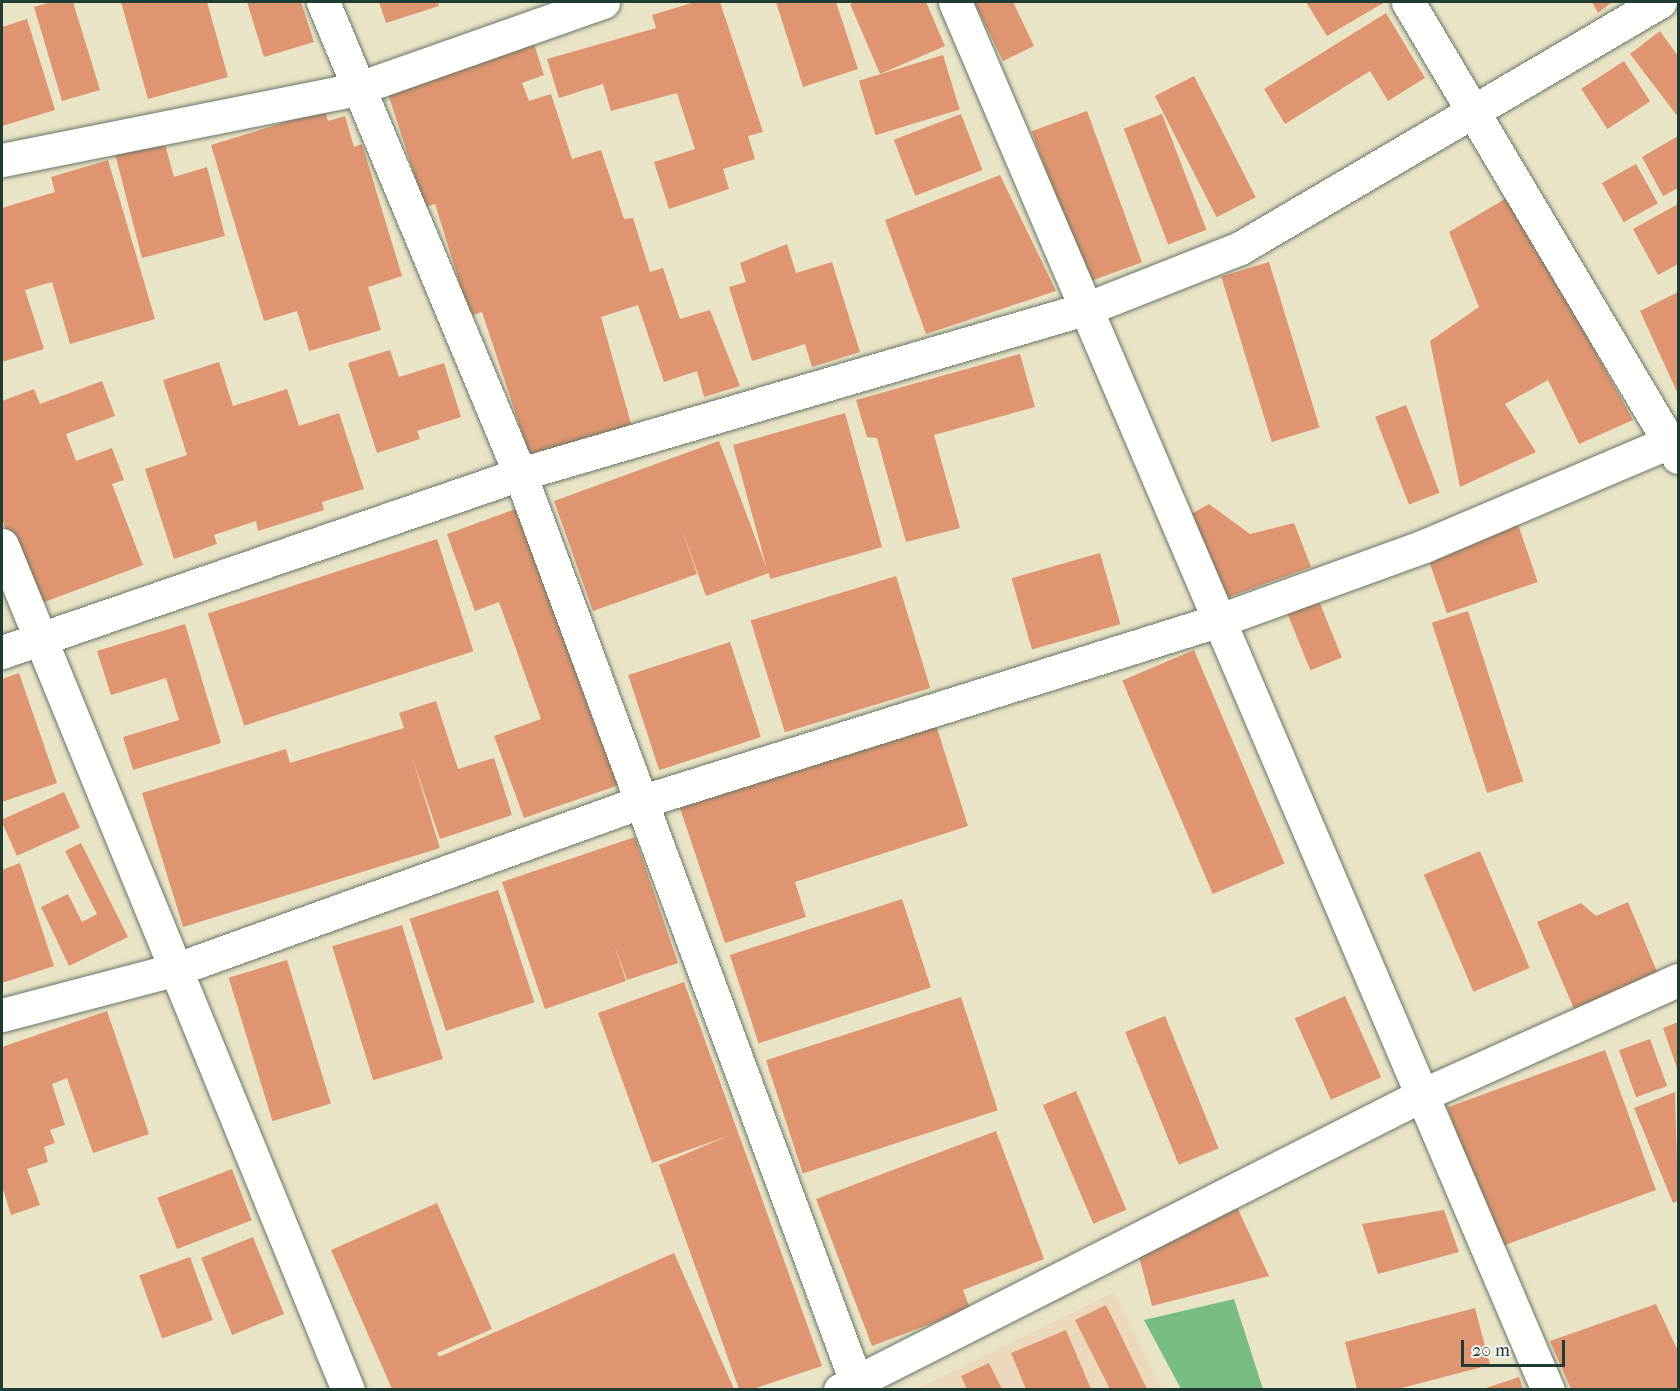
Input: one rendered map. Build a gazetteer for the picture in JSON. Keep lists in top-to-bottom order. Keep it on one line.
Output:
{"scale_bar":"20 m"}
